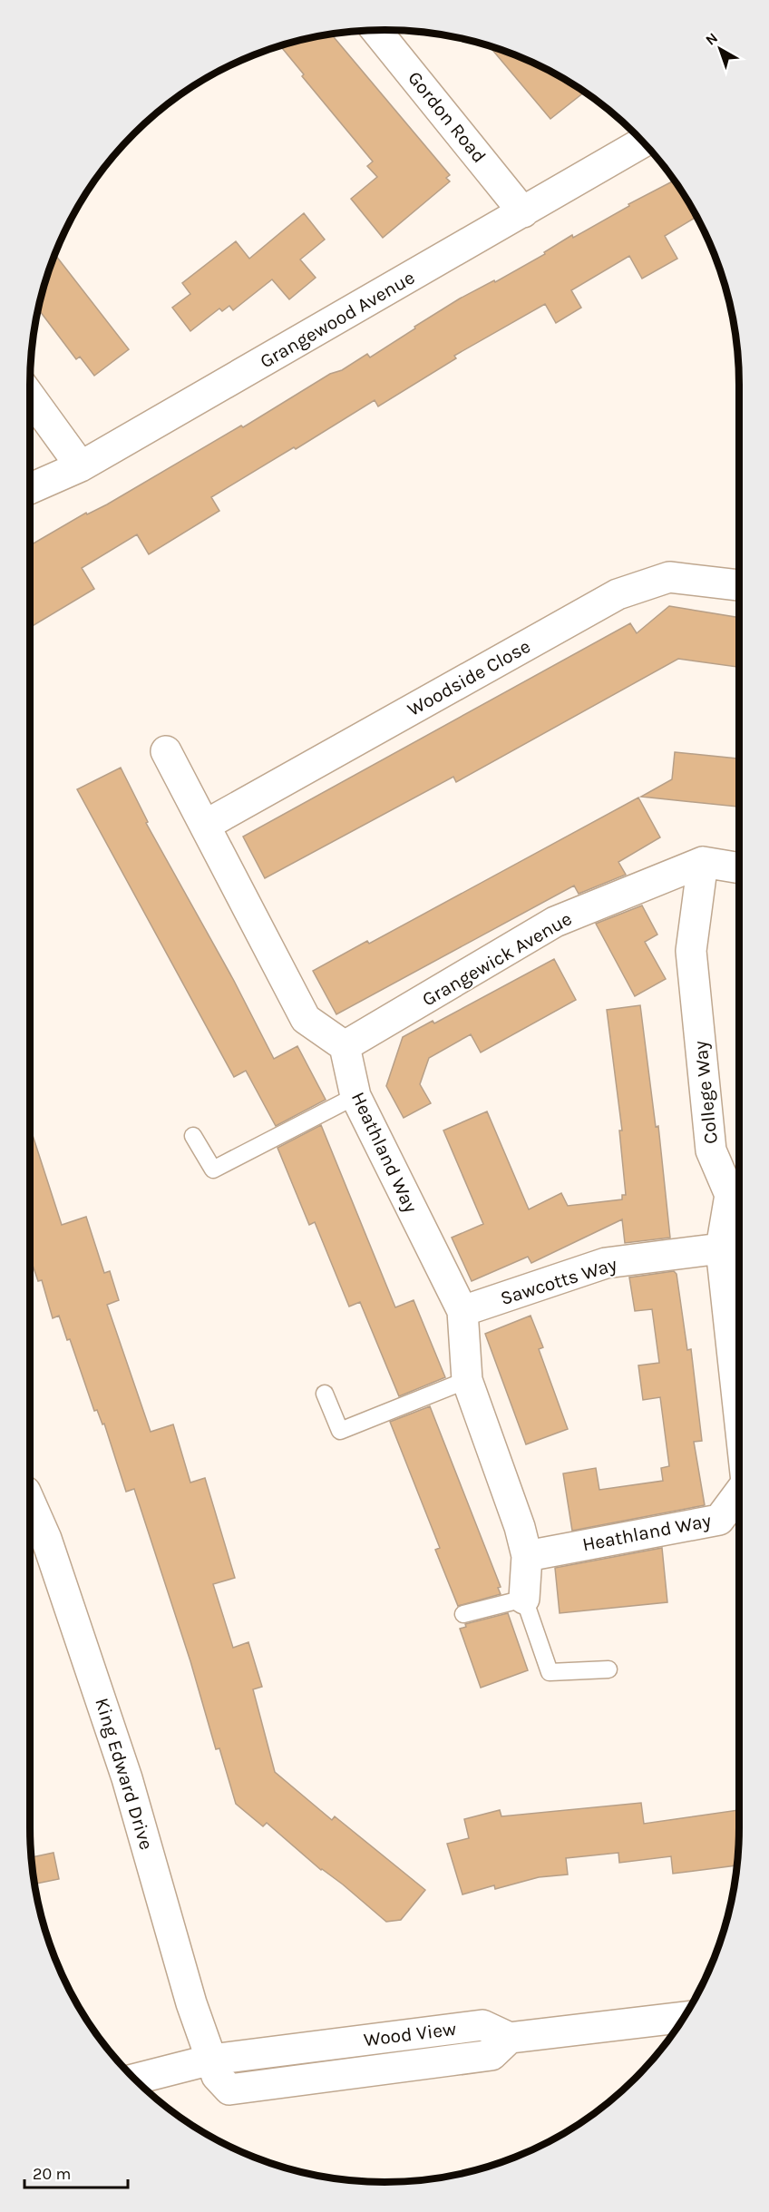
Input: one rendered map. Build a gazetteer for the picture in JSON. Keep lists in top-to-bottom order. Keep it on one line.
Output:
{"streets":{"street":["Gordon Road","Grangewood Avenue","Woodside Close","Grangewick Avenue","College Way","Heathland Way","Sawcotts Way","King Edward Drive","Wood View"]},"crossings":[["Gordon Road","Grangewood Avenue"],["Grangewick Avenue","College Way"],["Grangewick Avenue","Heathland Way"],["College Way","Sawcotts Way"],["Heathland Way","Sawcotts Way"],["King Edward Drive","Wood View"]],"scale_bar":"20 m","north":"top left"}
